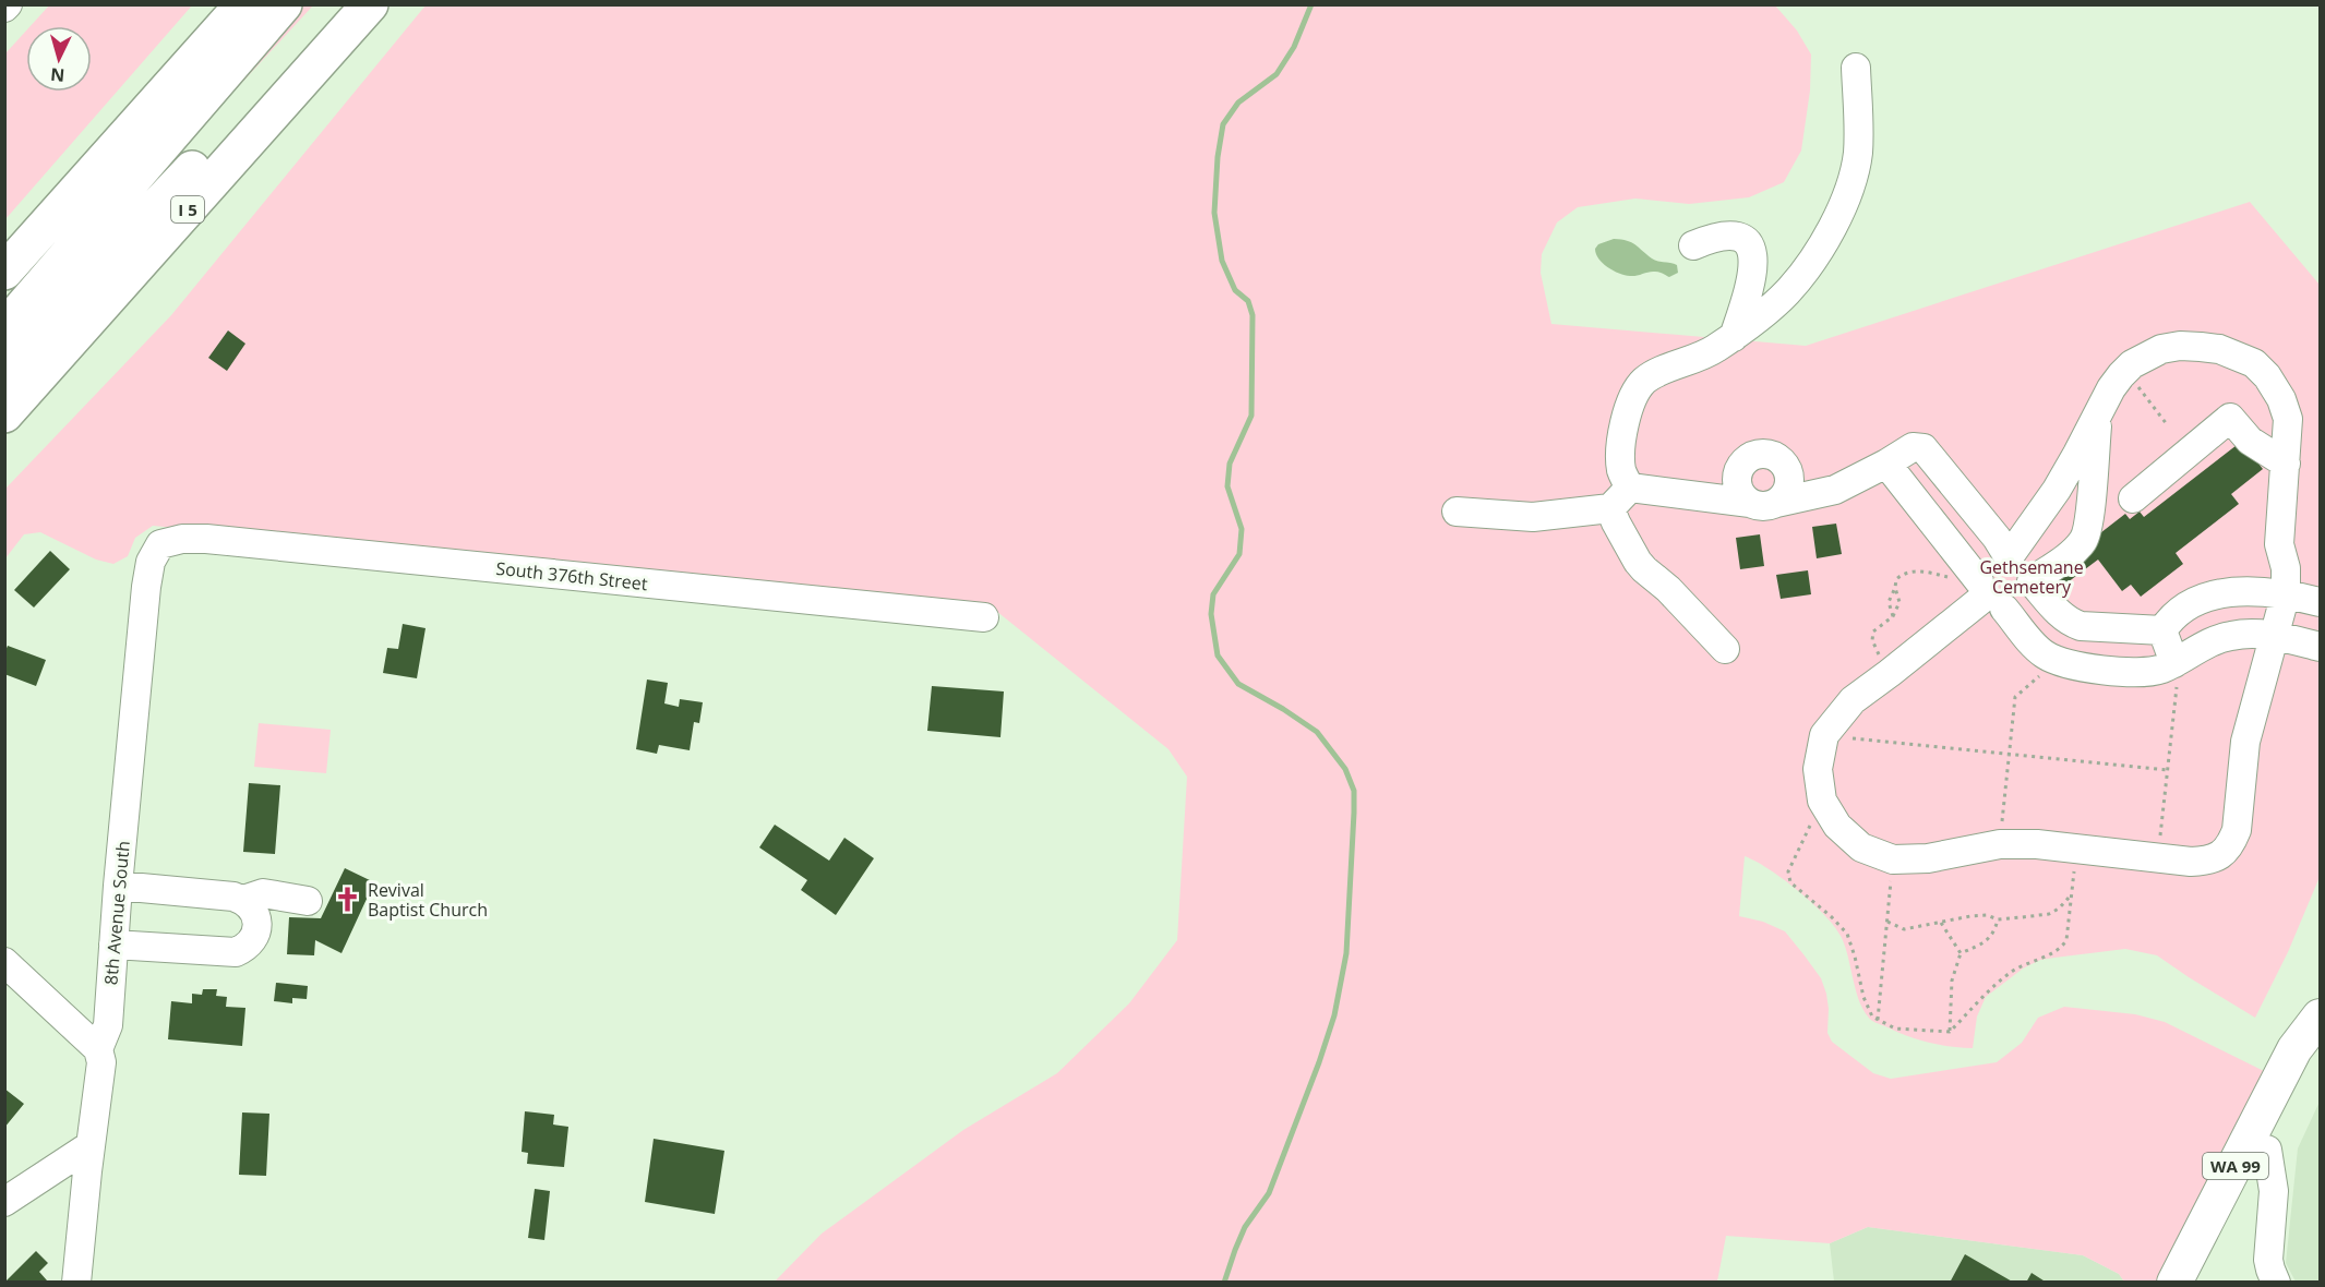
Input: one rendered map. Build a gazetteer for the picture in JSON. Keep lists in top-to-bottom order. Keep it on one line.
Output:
{"streets":{"highway":["I 5"],"main road":["WA 99"],"street":["South 376th Street","8th Avenue South"]},"crossings":[["South 376th Street","8th Avenue South"]],"parks":["Gethsemane Cemetery"],"places":{"church":["Revival Baptist Church"]},"north":"bottom"}
